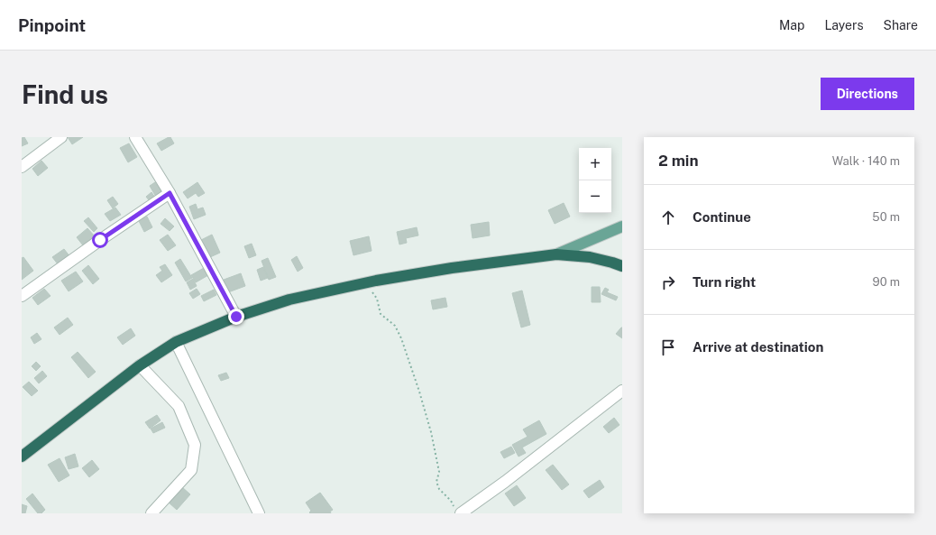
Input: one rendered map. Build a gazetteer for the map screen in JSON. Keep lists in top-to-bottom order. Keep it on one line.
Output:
{"page":{"header":"Pinpoint","nav":["Map","Layers","Share"],"buttons":"Directions","title":"Find us","heading":["2 min","Walk · 140 m"],"map_buttons":["+","−"],"list":[["Continue","50 m"],["Turn right","90 m"],"Arrive at destination"]}}
